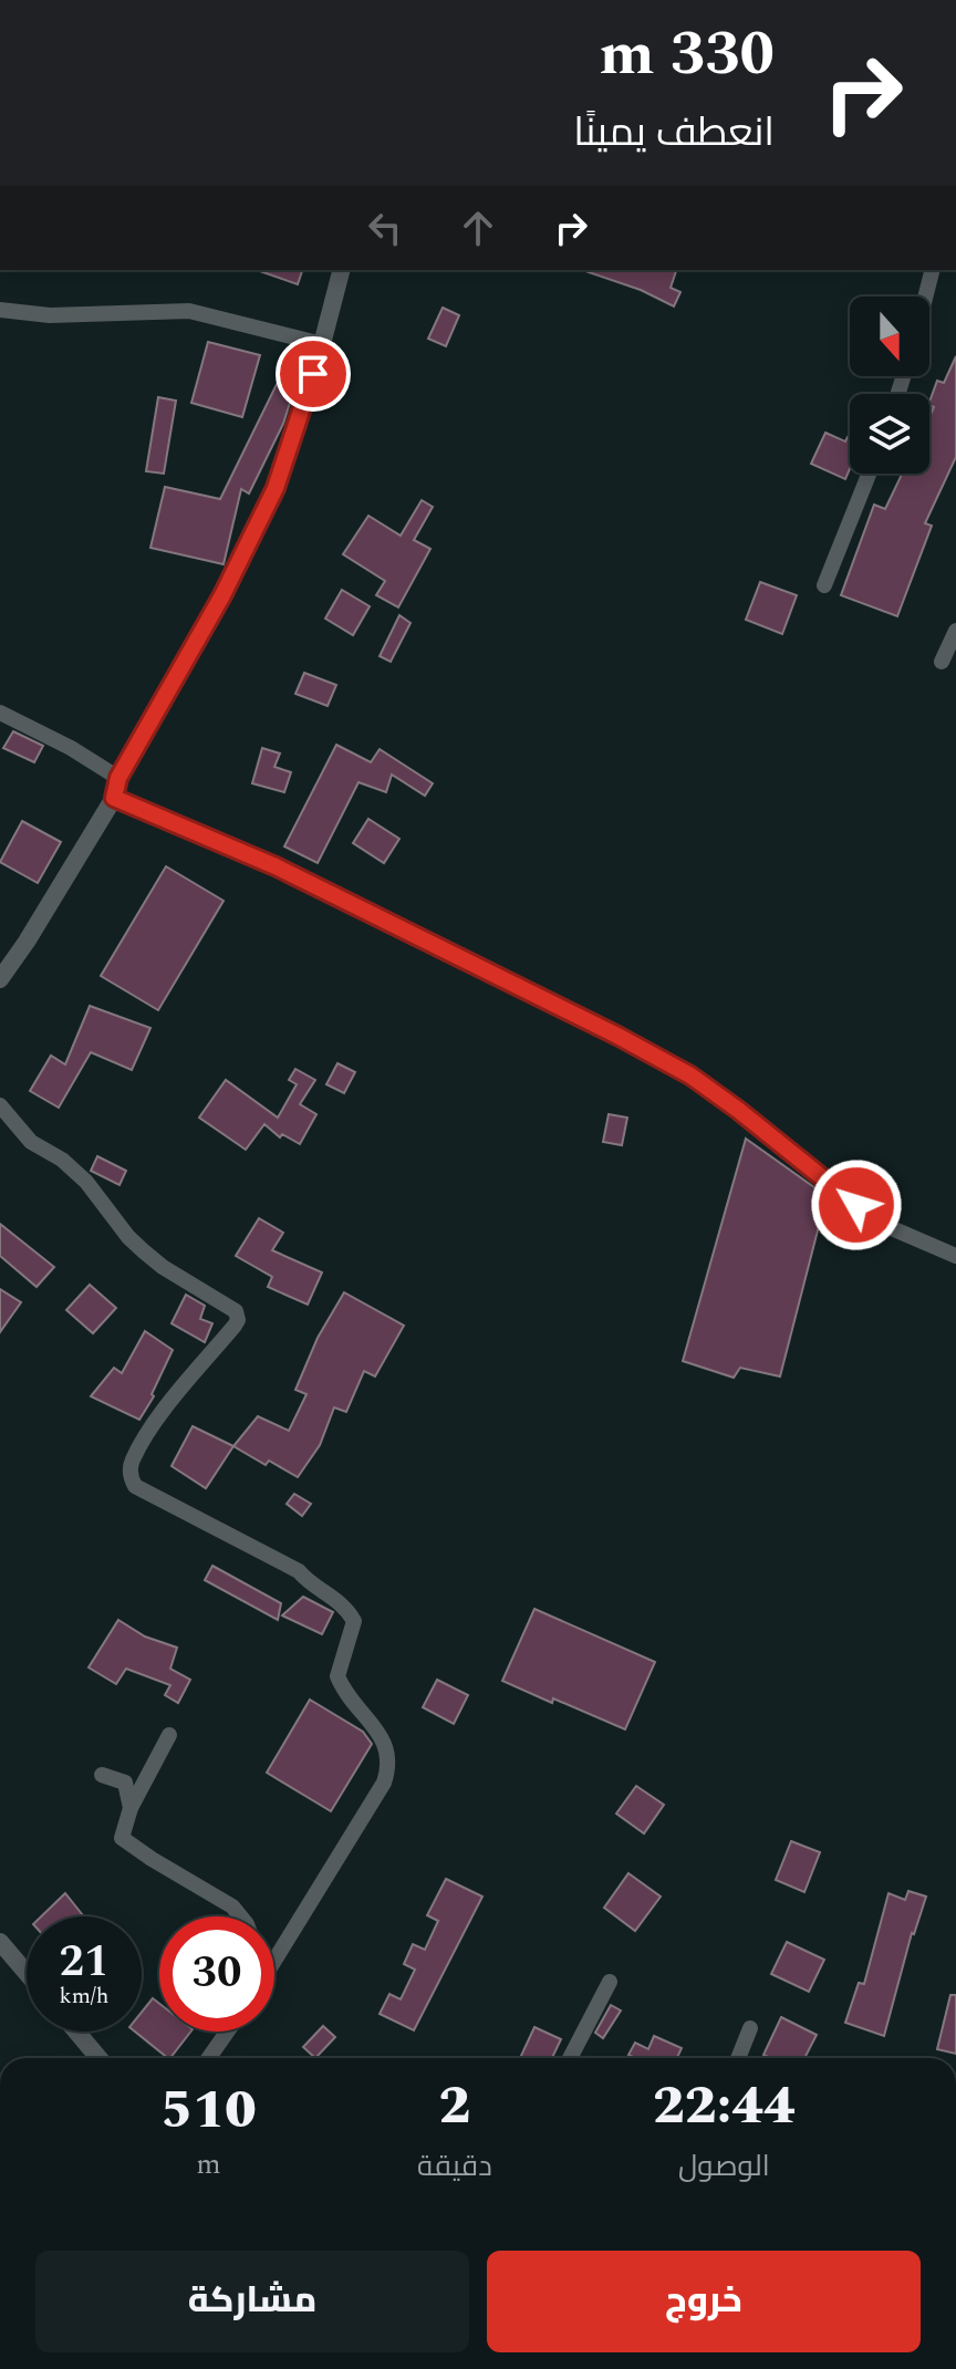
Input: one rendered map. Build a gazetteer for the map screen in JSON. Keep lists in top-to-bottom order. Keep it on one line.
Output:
{"north":"bottom","page":{"turn":["330 m","انعطف يمينًا"],"speed":"21 km/h","limit":"30","eta":["22:44","الوصول","2","دقيقة","510","m"],"buttons":["خروج","مشاركة"]}}
